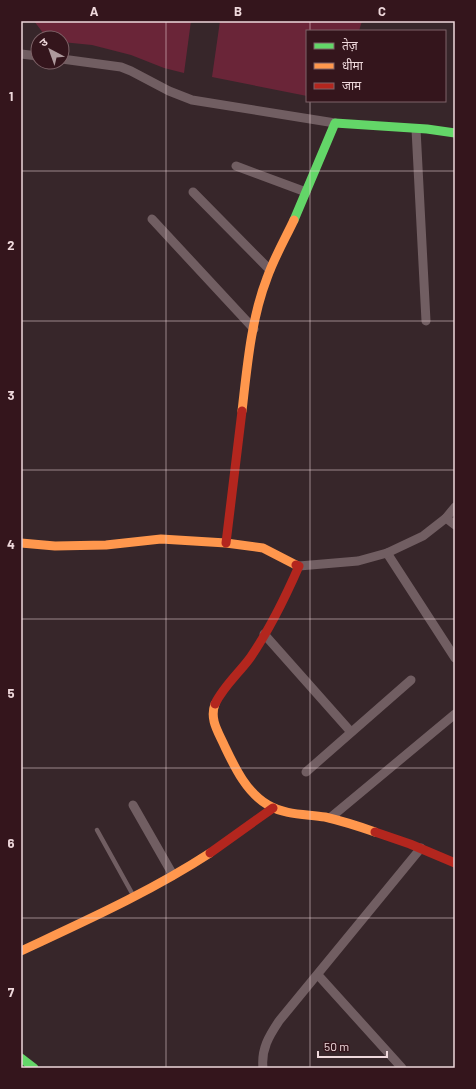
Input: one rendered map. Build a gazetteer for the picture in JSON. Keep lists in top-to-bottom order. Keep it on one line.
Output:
{"legend":["तेज़","धीमा","जाम"],"scale_bar":"50 m","north":"top left","grid":{"columns":["A","B","C"],"rows":["1","2","3","4","5","6","7"]}}
